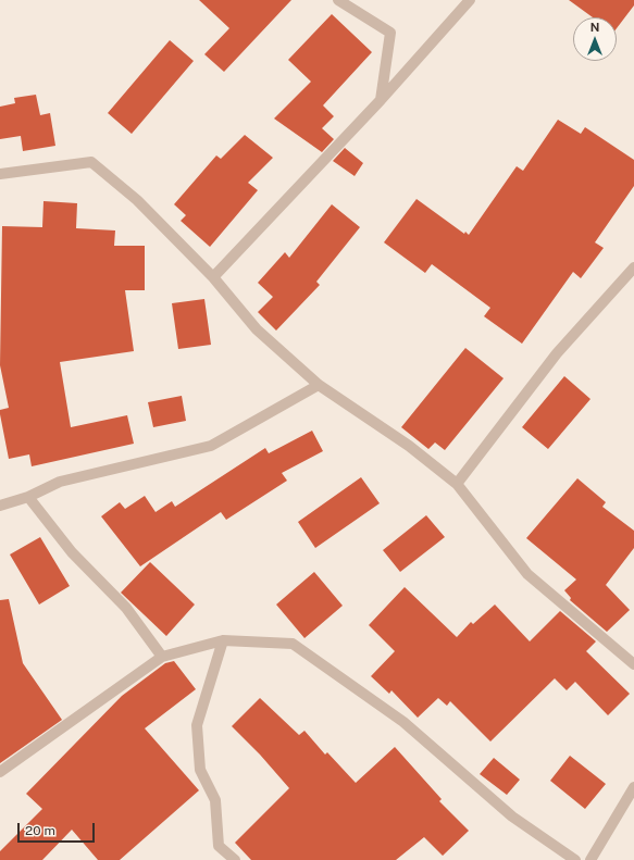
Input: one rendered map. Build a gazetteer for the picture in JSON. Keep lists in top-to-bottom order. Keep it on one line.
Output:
{"scale_bar":"20 m","north":"top"}
